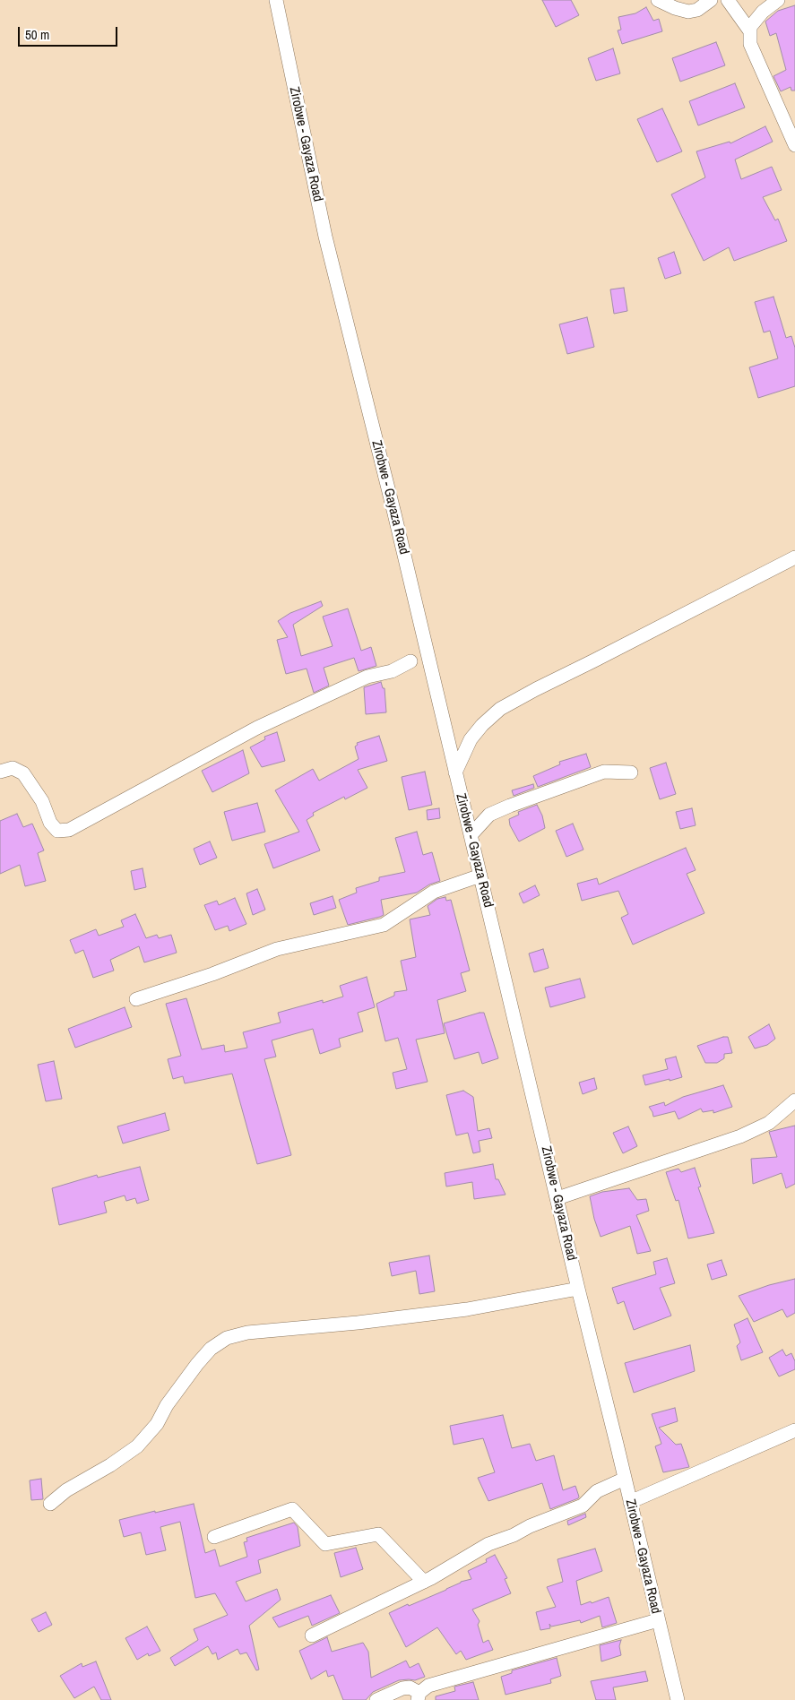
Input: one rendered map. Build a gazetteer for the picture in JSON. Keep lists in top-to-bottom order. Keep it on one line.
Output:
{"streets":{"street":["Zirobwe - Gayaza Road"]},"scale_bar":"50 m"}
